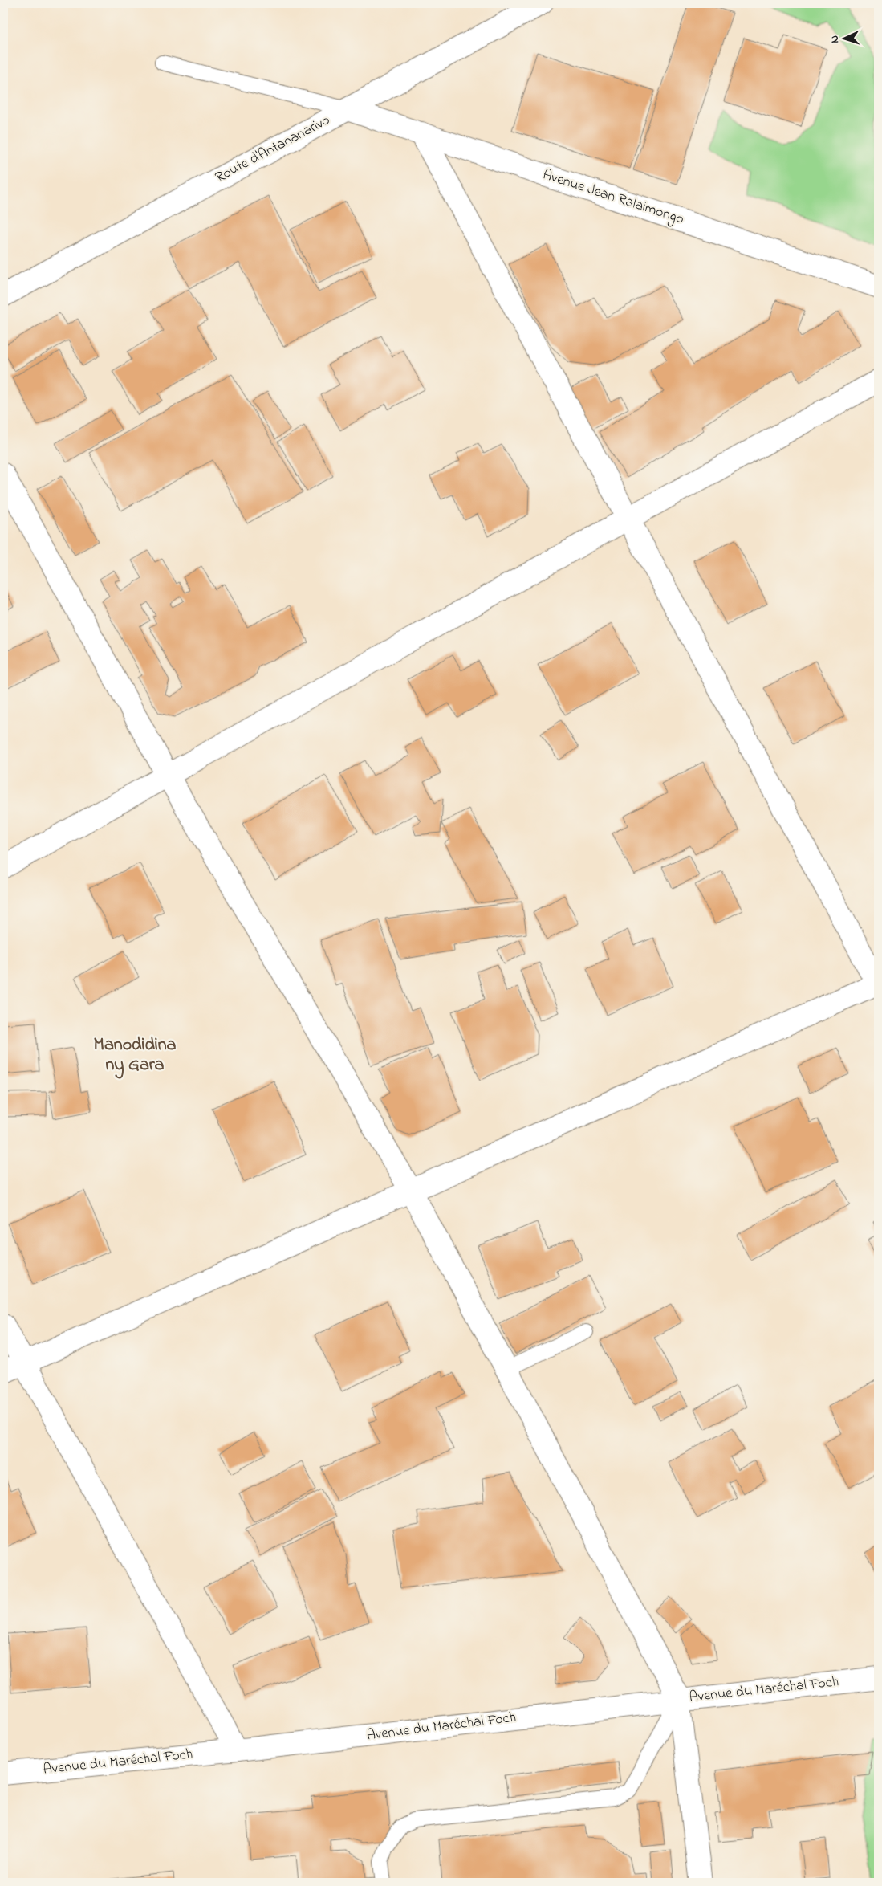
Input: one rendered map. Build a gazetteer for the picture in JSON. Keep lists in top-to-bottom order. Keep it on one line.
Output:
{"streets":{"street":["Route d'Antananarivo","Avenue Jean Ralaimongo","Avenue du Maréchal Foch"]},"crossings":[["Route d'Antananarivo","Avenue Jean Ralaimongo"]],"districts":["Manodidina ny Gara"],"north":"left"}
